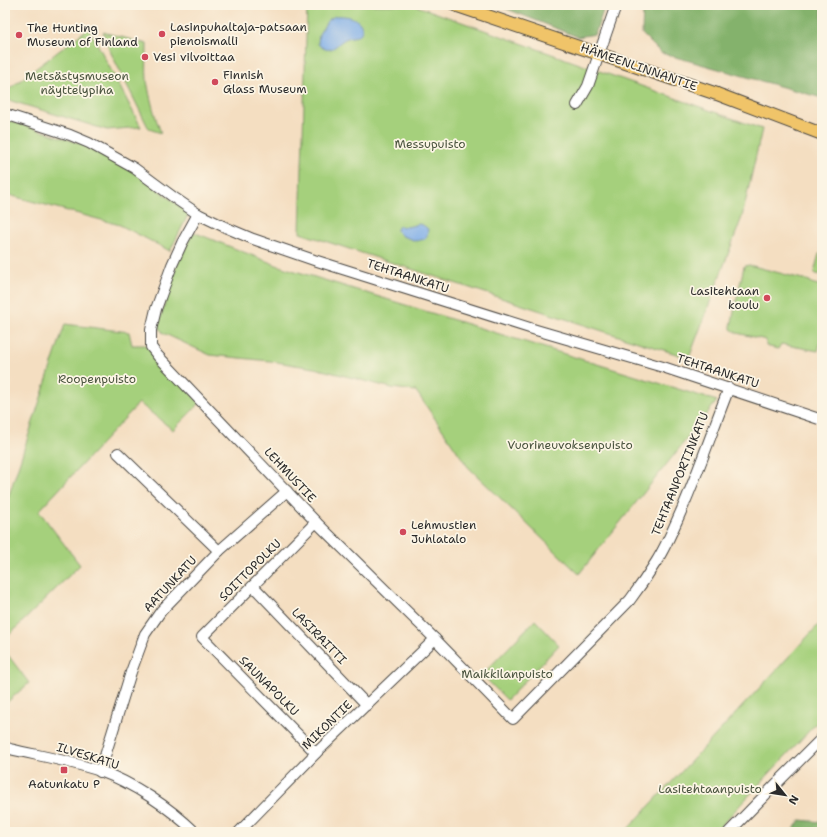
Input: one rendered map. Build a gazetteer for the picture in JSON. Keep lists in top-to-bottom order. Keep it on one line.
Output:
{"streets":{"main road":["HÄMEENLINNANTIE"],"street":["TEHTAANKATU","TEHTAANPORTINKATU","LEHMUSTIE","SOITTOPOLKU","AATUNKATU","LASIRAITTI","SAUNAPOLKU","MIKONTIE","ILVESKATU"]},"crossings":[["TEHTAANKATU","TEHTAANPORTINKATU"],["TEHTAANKATU","LEHMUSTIE"],["TEHTAANPORTINKATU","LEHMUSTIE"],["LEHMUSTIE","SOITTOPOLKU"],["LEHMUSTIE","AATUNKATU"],["LEHMUSTIE","MIKONTIE"],["SOITTOPOLKU","LASIRAITTI"],["SOITTOPOLKU","SAUNAPOLKU"],["AATUNKATU","ILVESKATU"],["LASIRAITTI","MIKONTIE"],["SAUNAPOLKU","MIKONTIE"]],"parks":["Metsästysmuseon näyttelypiha","Messupuisto","Roopenpuisto","Vuorineuvoksenpuisto","Maikkilanpuisto","Lasitehtaanpuisto"],"places":{"other":["Lasinpuhaltaja-patsaan pienoismalli","The Hunting Museum of Finland","Vesi vilvoittaa","Finnish Glass Museum","Lasitehtaan koulu","Lehmustien Juhlatalo"],"transit":["Aatunkatu P"]},"north":"bottom right"}
